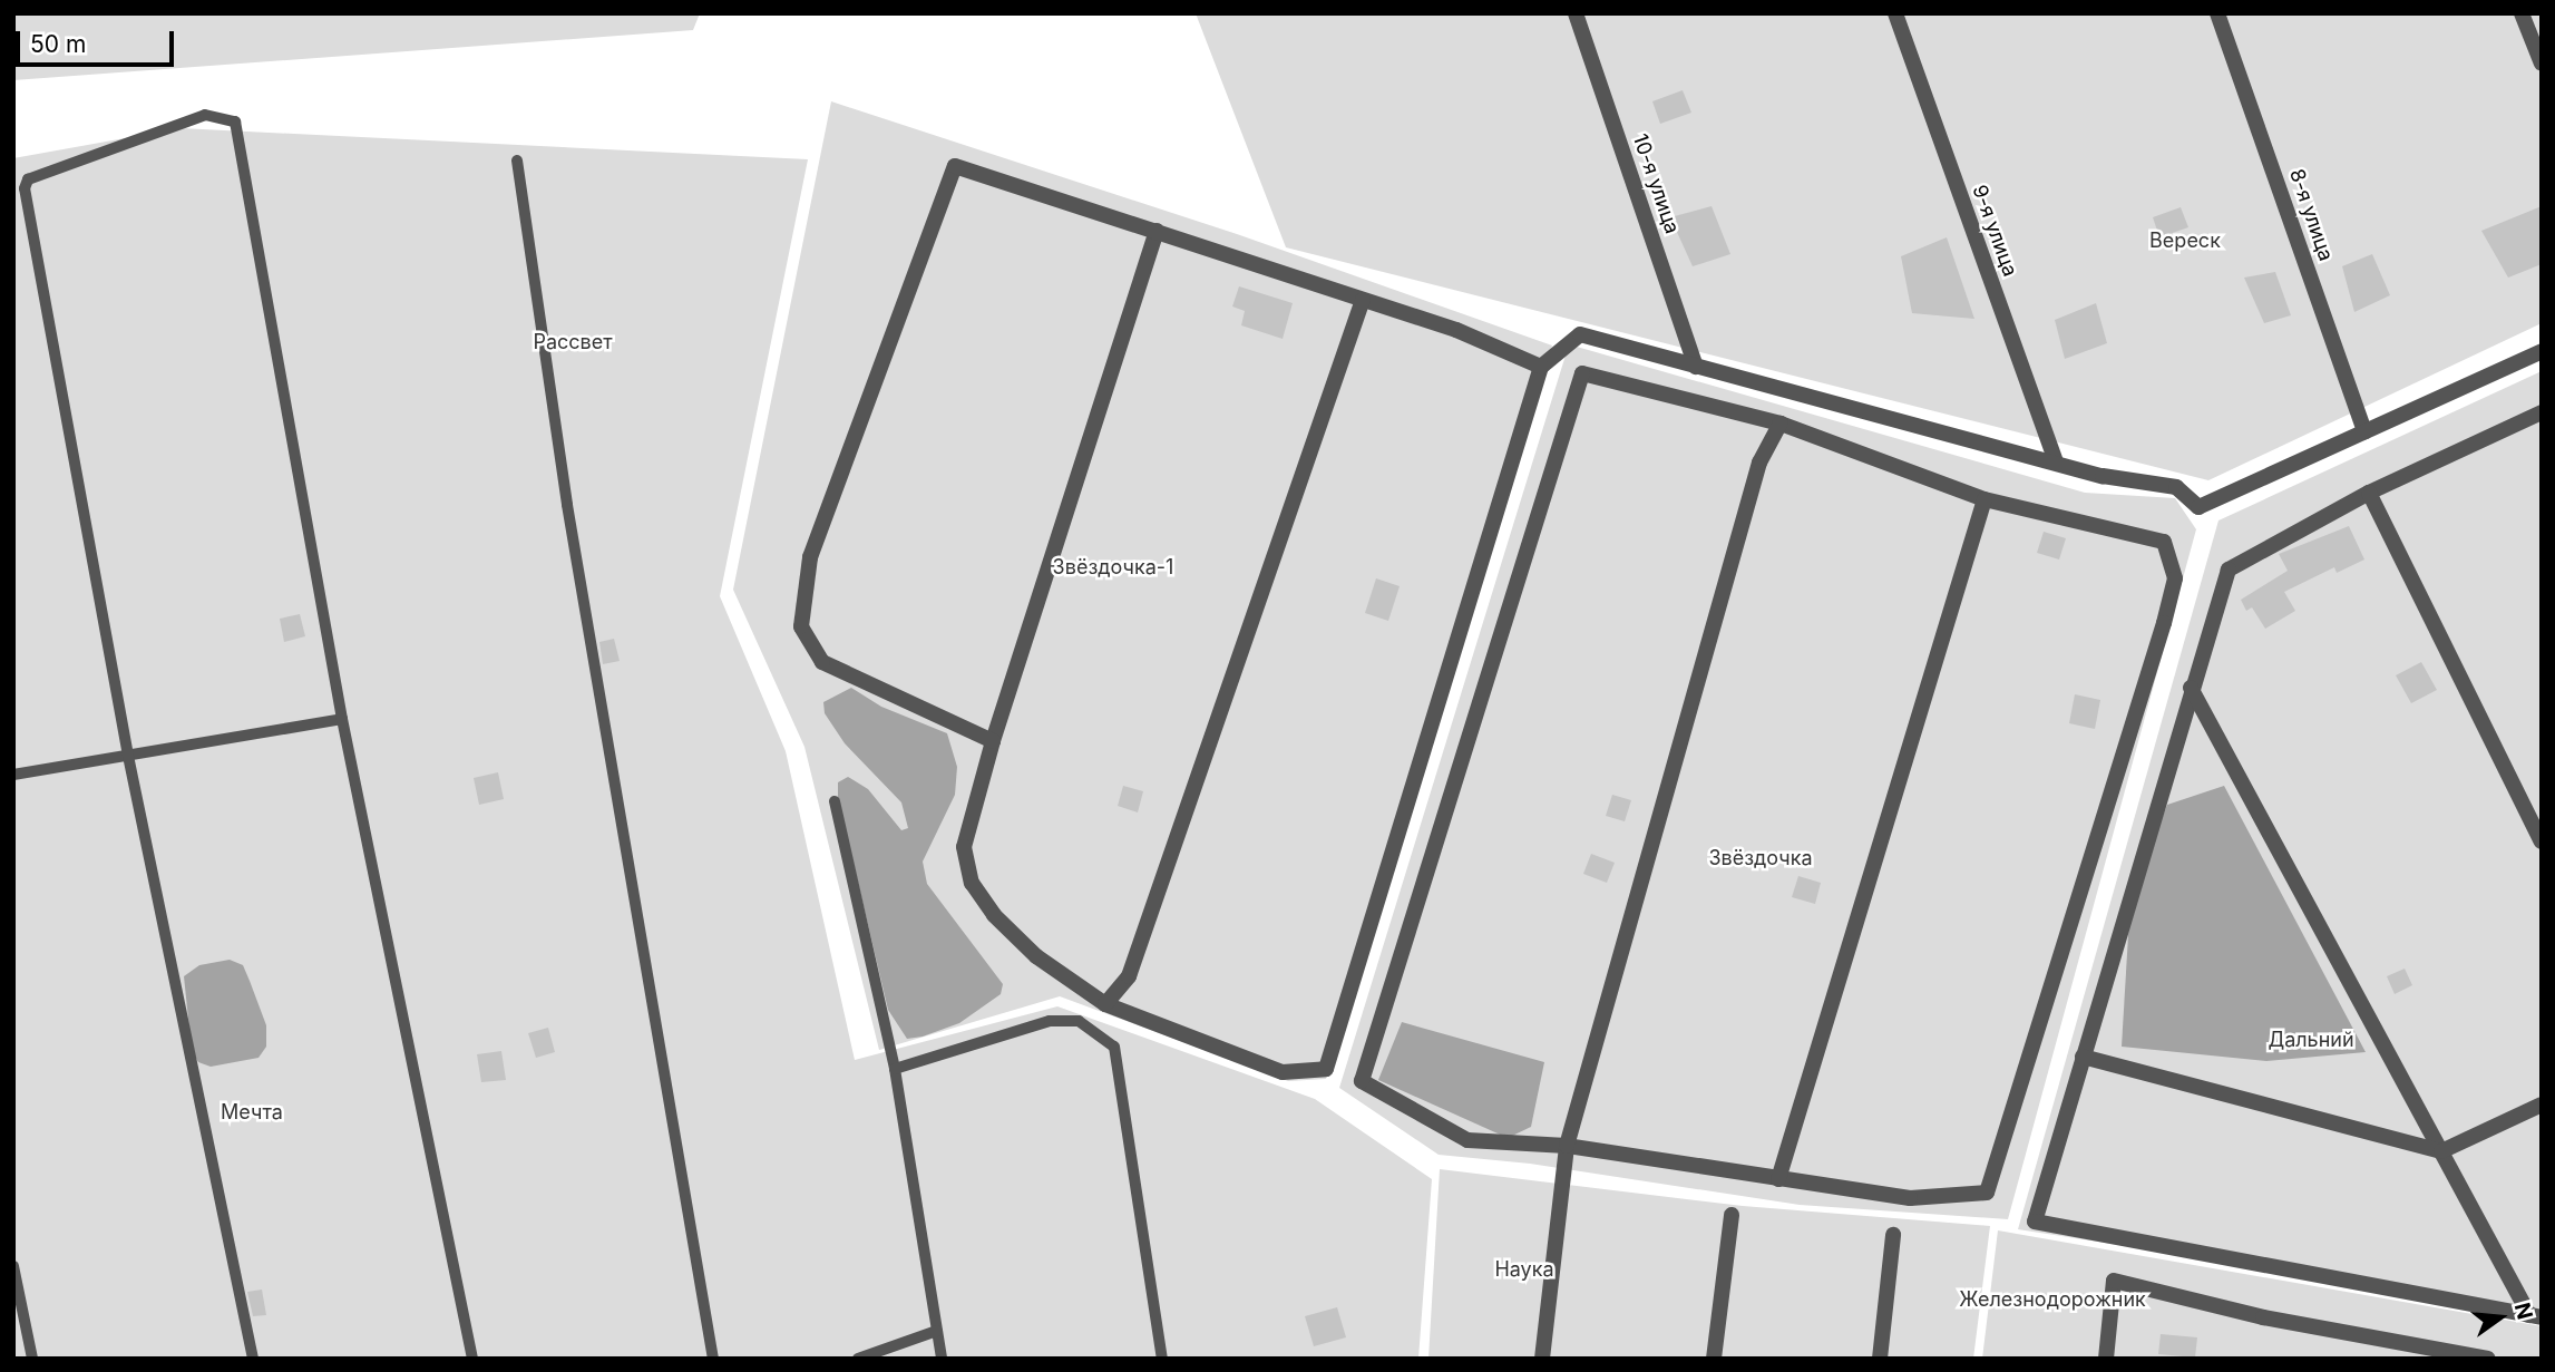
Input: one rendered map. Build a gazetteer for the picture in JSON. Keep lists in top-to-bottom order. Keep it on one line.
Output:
{"streets":{"street":["10-я улица","8-я улица","9-я улица"]},"parks":["Вереск","Рассвет","Звёздочка-1","Звёздочка","Дальний","Мечта","Наука","Железнодорожник"],"scale_bar":"50 m","north":"right"}
